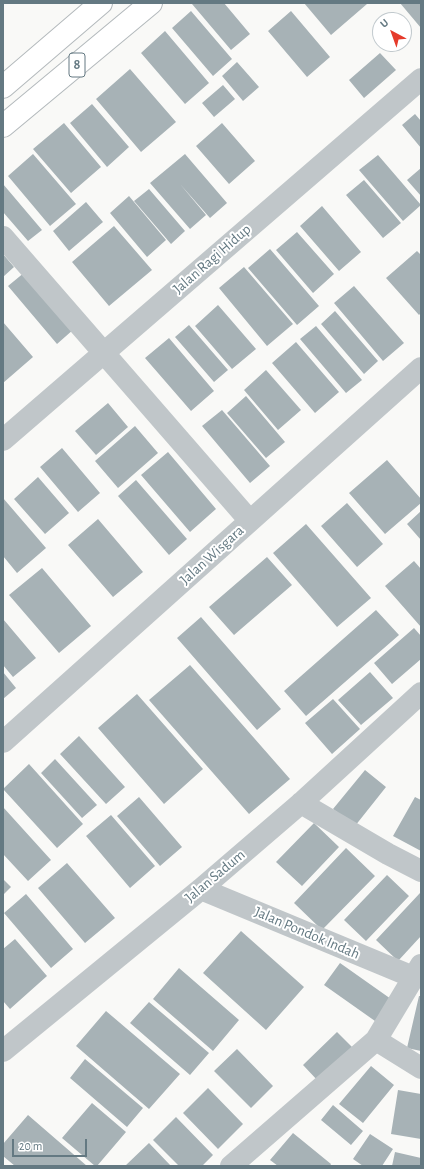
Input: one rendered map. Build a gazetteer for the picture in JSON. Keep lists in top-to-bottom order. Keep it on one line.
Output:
{"streets":{"highway":["8"],"street":["Jalan Ragi Hidup","Jalan Wisgara","Jalan Sadum","Jalan Pondok Indah"]},"crossings":[["Jalan Sadum","Jalan Pondok Indah"]],"scale_bar":"20 m","north":"top left"}
